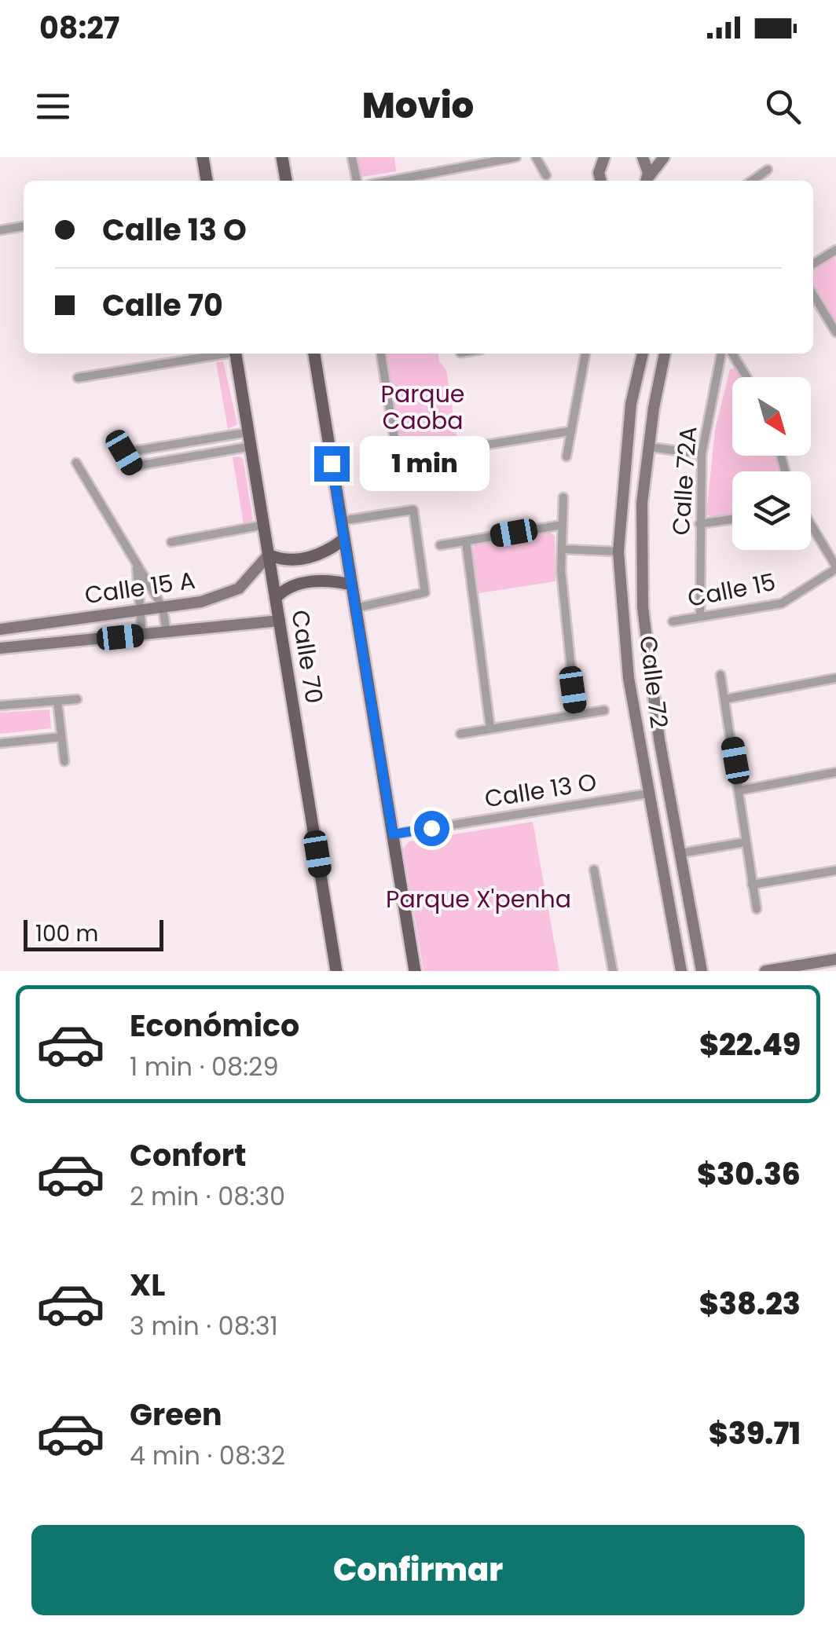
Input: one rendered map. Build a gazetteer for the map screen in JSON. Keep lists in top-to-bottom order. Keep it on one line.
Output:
{"streets":{"main road":["Calle 15 A","Calle 70","Calle 72"],"street":["Calle 72A","Calle 15","Calle 13 O"]},"crossings":[["Calle 72A","Calle 15"],["Calle 15 A","Calle 70"],["Calle 72","Calle 13 O"]],"parks":["Parque Caoba","Parque X'penha"],"scale_bar":"100 m","north":"bottom right","page":{"status":"08:27","header":"Movio","banner":["Calle 13 O","Calle 70"],"bubble":"1 min","scale":"100 m","list":[{"name":"Económico","note":"1 min · 08:29","value":"$22.49"},{"name":"Confort","note":"2 min · 08:30","value":"$30.36"},{"name":"XL","note":"3 min · 08:31","value":"$38.23"},{"name":"Green","note":"4 min · 08:32","value":"$39.71"}],"buttons":"Confirmar"}}
